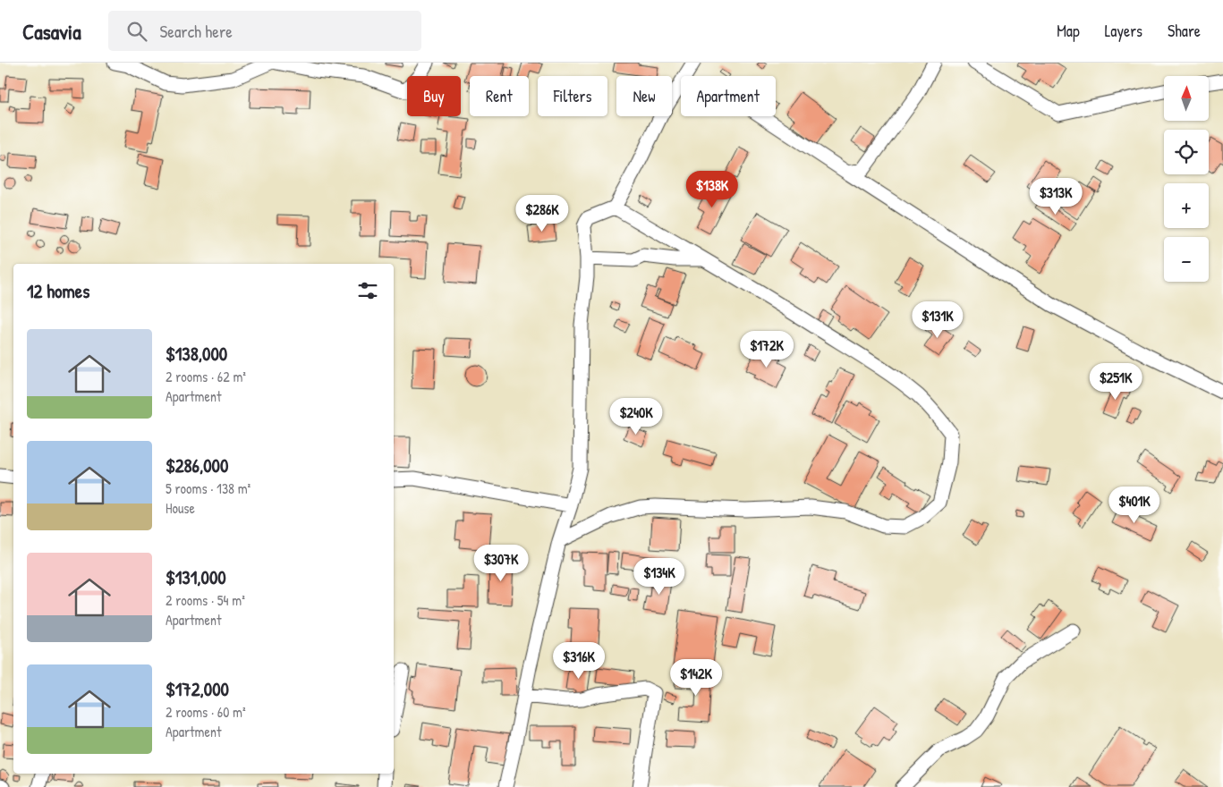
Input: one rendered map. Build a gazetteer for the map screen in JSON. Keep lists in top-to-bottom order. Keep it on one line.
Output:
{"north":"top","page":{"header":"Casavia","search":"Search here","nav":["Map","Layers","Share"],"map_buttons":["+","−"],"chip":["Buy","Rent","Filters","New","Apartment"],"price":["$138K","$313K","$286K","$131K","$172K","$251K","$240K","$401K","$307K","$134K","$316K","$142K"],"heading":"12 homes","list":[{"name":"$138,000","note":"2 rooms · 62 m² · Apartment"},{"name":"$286,000","note":"5 rooms · 138 m² · House"},{"name":"$131,000","note":"2 rooms · 54 m² · Apartment"},{"name":"$172,000","note":"2 rooms · 60 m² · Apartment"}]}}
